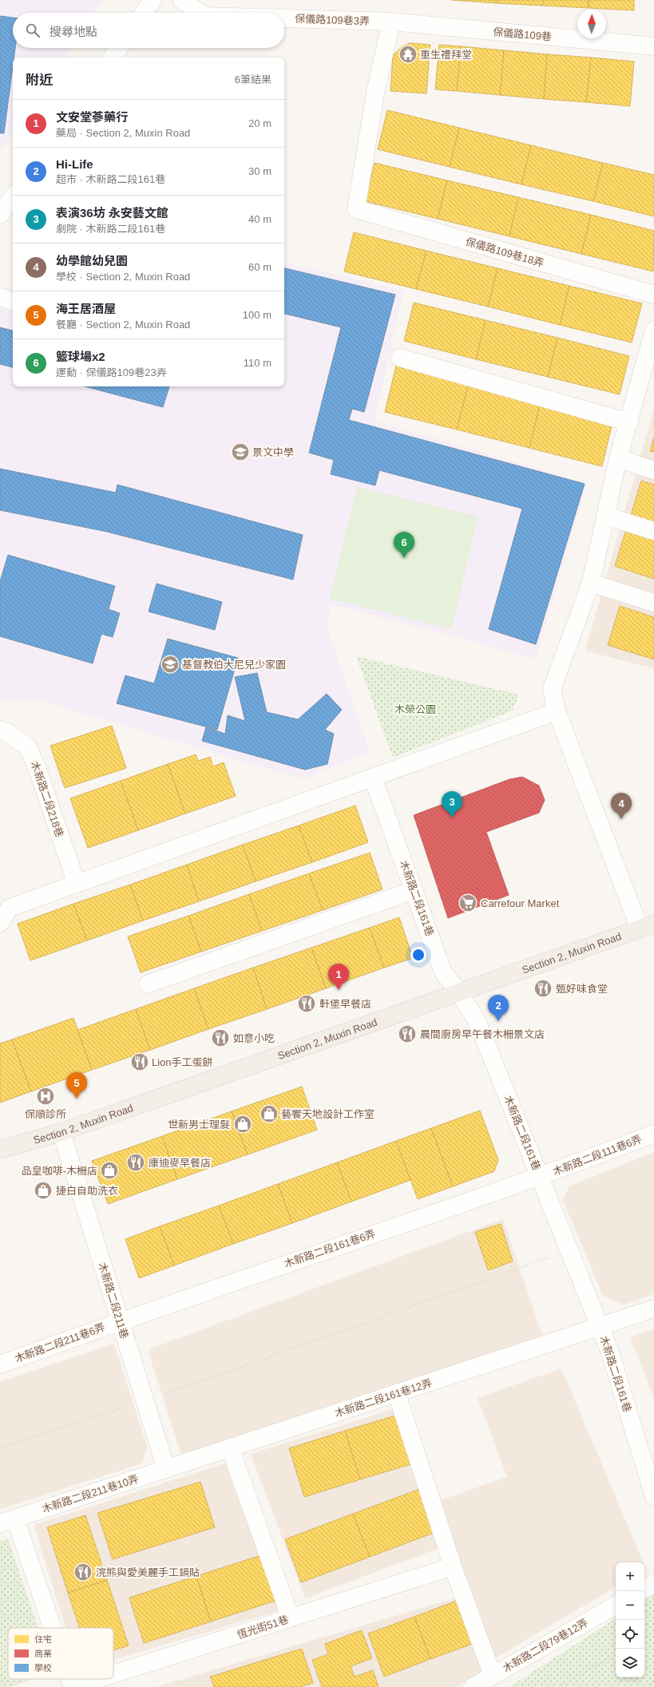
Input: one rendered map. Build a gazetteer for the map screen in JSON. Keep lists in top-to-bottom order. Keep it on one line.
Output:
{"streets":{"main road":["Section 2, Muxin Road"],"street":["保儀路109巷3弄","保儀路109巷","保儀路109巷18弄","木新路二段218巷","木新路二段161巷","木新路二段111巷6弄","木新路二段161巷6弄","木新路二段211巷","木新路二段211巷6弄","木新路二段161巷12弄","木新路二段211巷10弄","恆光街51巷","木新路二段79巷12弄"]},"crossings":[["保儀路109巷3弄","保儀路109巷"],["保儀路109巷3弄","保儀路109巷18弄"],["保儀路109巷","保儀路109巷18弄"],["木新路二段161巷","Section 2, Muxin Road"],["木新路二段161巷","木新路二段111巷6弄"],["木新路二段161巷","木新路二段161巷6弄"],["木新路二段161巷","木新路二段161巷12弄"],["Section 2, Muxin Road","木新路二段211巷"],["木新路二段111巷6弄","木新路二段161巷6弄"],["木新路二段161巷6弄","木新路二段211巷"],["木新路二段161巷6弄","木新路二段211巷6弄"],["木新路二段211巷","木新路二段211巷6弄"],["木新路二段211巷","木新路二段161巷12弄"],["木新路二段211巷","木新路二段211巷10弄"],["木新路二段161巷12弄","木新路二段211巷10弄"],["木新路二段211巷10弄","恆光街51巷"]],"parks":["木榮公園"],"places":{"temple":["重生禮拜堂"],"school or university":["景文中學","基督教伯大尼兒少家園"],"supermarket":["Carrefour Market"],"restaurant":["甄好味食堂","軒堡早餐店","晨間廚房早午餐木柵景文店","如意小吃","Lion手工蛋餅","康迪麥早餐店","浣熊與愛美麗手工鍋貼"],"hospital":["保順診所"],"shop":["藝饗天地設計工作室","世新男士理髮","品皇咖啡-木柵店","捷白自助洗衣"]},"legend":["住宅","商業","學校"],"north":"top","page":{"search":"搜尋地點","heading":["附近","6筆結果"],"list":[{"mark":"1","name":"文安堂蔘藥行","note":"藥局 · Section 2, Muxin Road","value":"20 m"},{"mark":"2","name":"Hi-Life","note":"超市 · 木新路二段161巷","value":"30 m"},{"mark":"3","name":"表演36坊 永安藝文館","note":"劇院 · 木新路二段161巷","value":"40 m"},{"mark":"4","name":"幼學館幼兒園","note":"學校 · Section 2, Muxin Road","value":"60 m"},{"mark":"5","name":"海王居酒屋","note":"餐廳 · Section 2, Muxin Road","value":"100 m"},{"mark":"6","name":"籃球場x2","note":"運動 · 保儀路109巷23弄","value":"110 m"}],"pins":["6","3","4","1","2","5"],"map_buttons":["+","−"]}}
